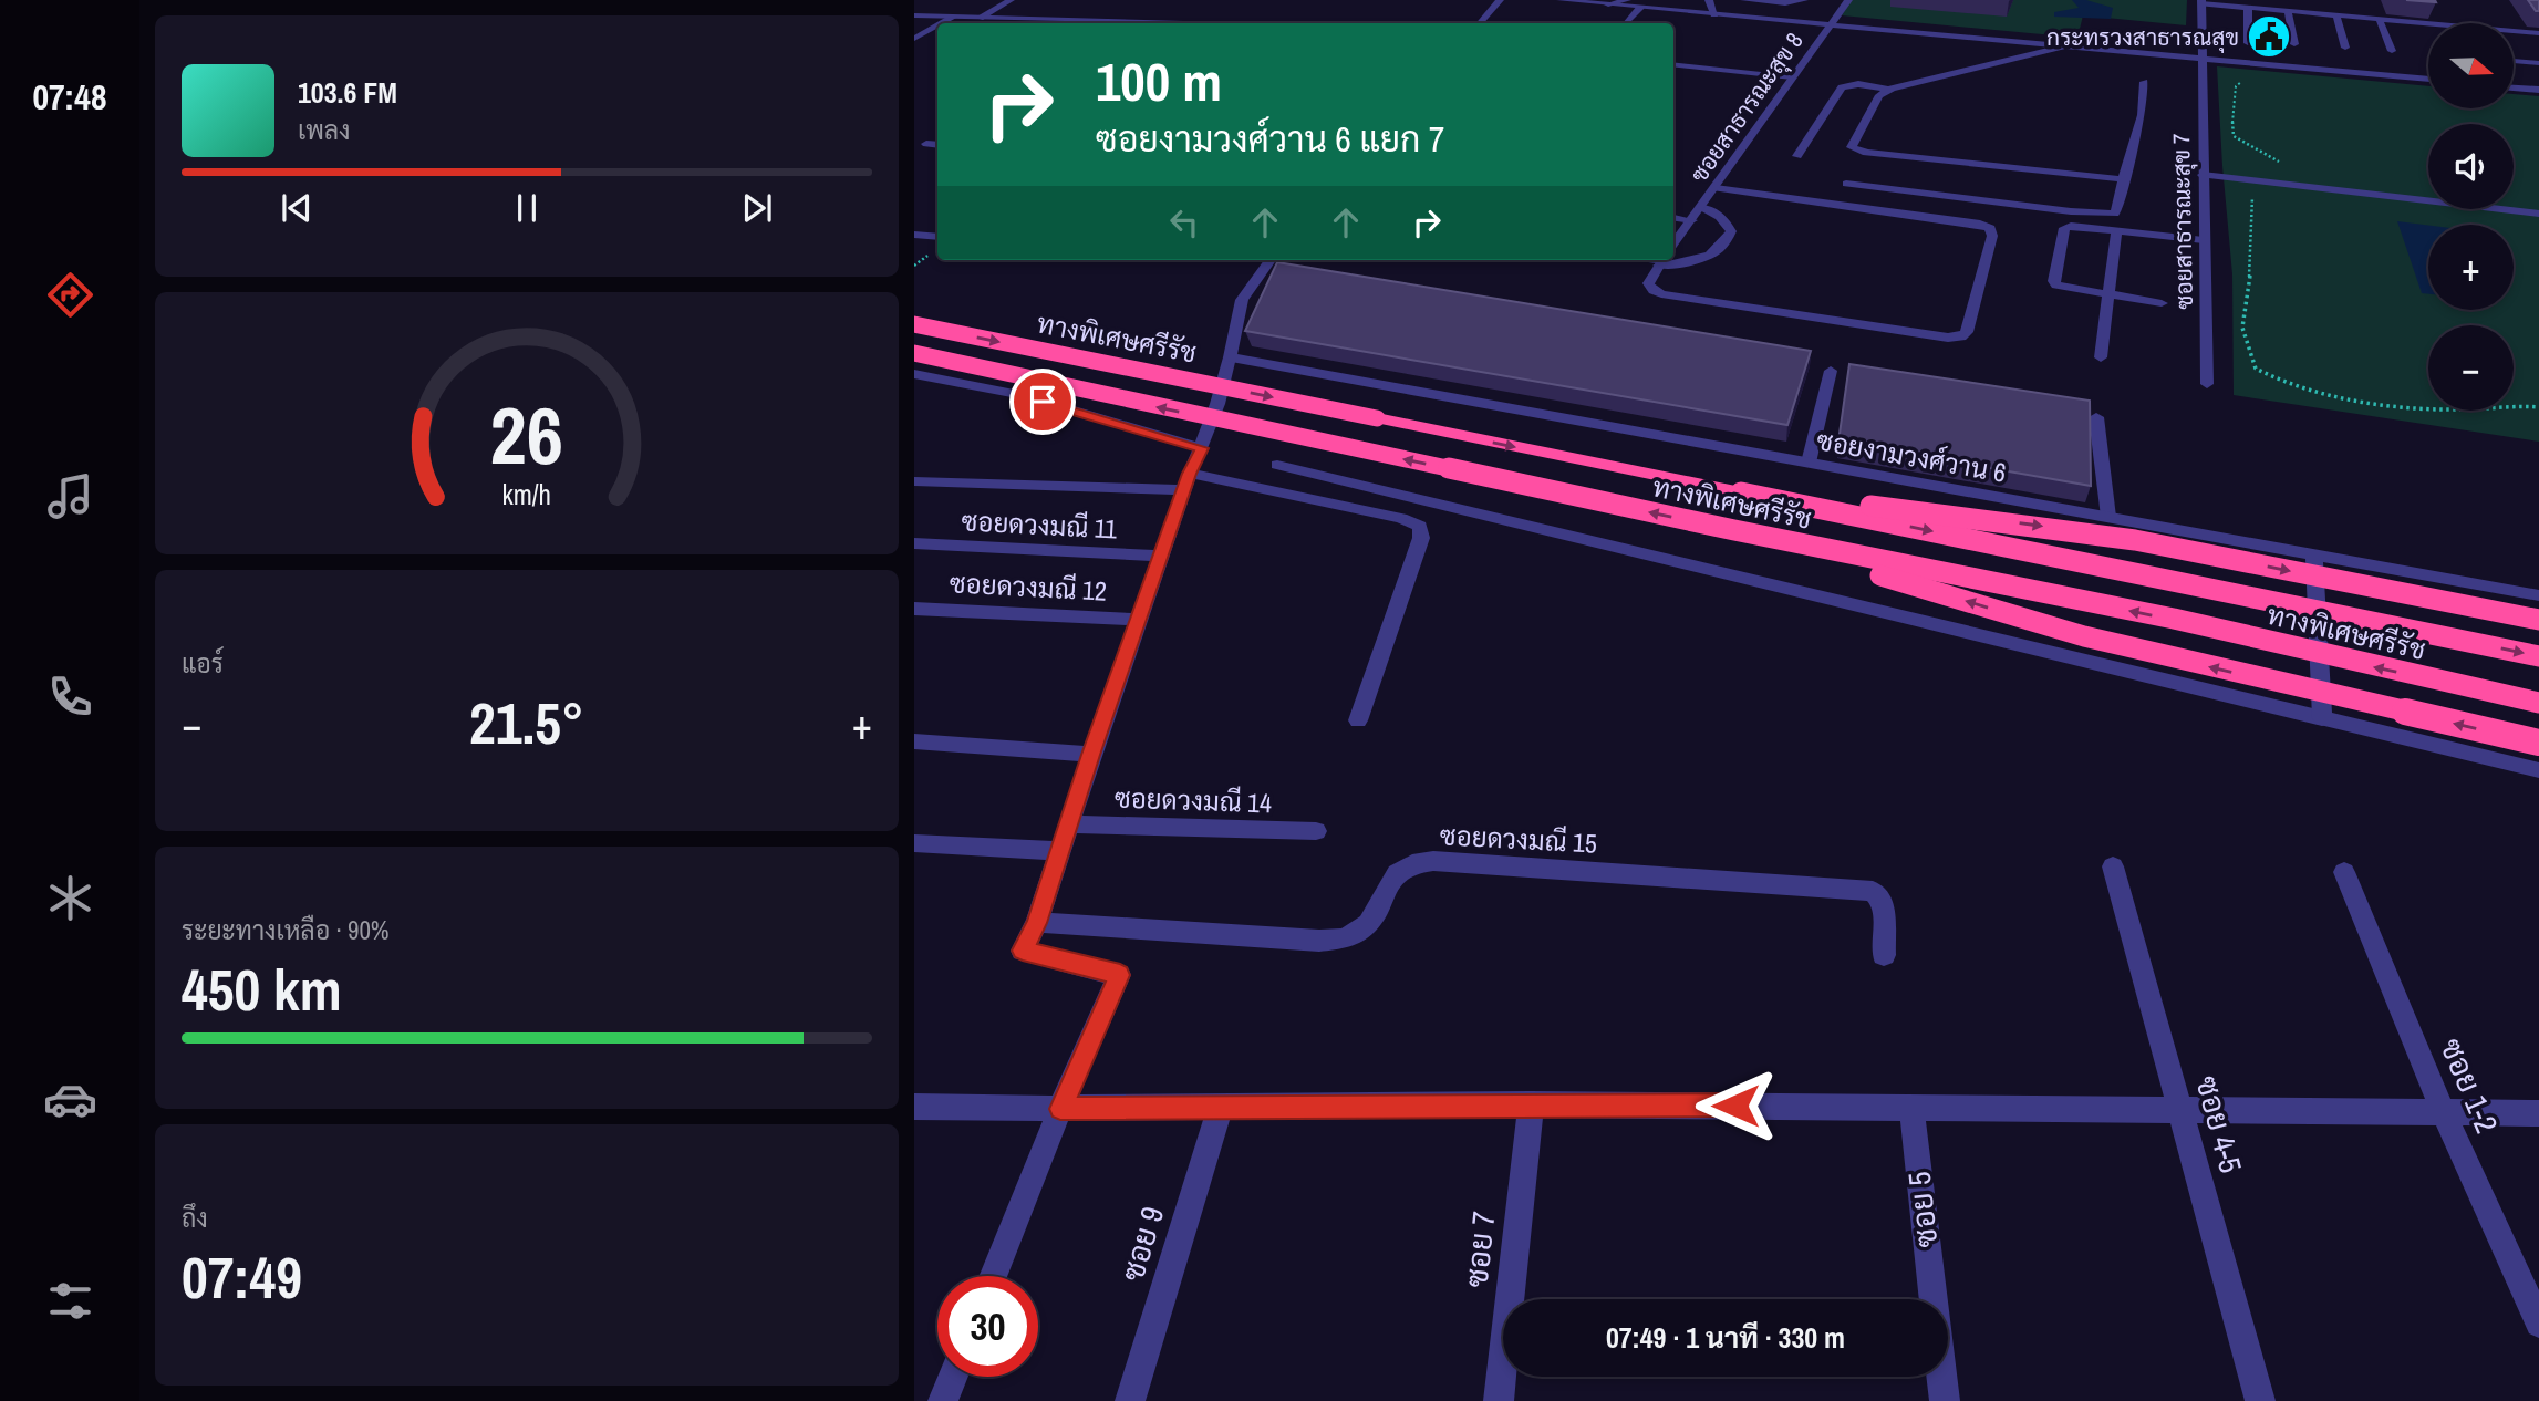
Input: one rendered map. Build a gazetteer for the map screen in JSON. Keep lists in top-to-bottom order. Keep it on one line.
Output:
{"streets":{"highway":["ทางพิเศษศรีรัช"],"street":["ซอยสาธารณะสุข 8","ซอยสาธารณะสุข 7","ซอยงามวงศ์วาน 6","ซอยดวงมณี 11","ซอยดวงมณี 12","ซอยดวงมณี 14","ซอยดวงมณี 15","ซอย 1-2","ซอย 4-5","ซอย 5","ซอย 9","ซอย 7"]},"places":{"public building":["กระทรวงสาธารณสุข"]},"north":"right","page":{"tabs":"07:48","map_buttons":["+","−"],"turn":["100 m","ซอยงามวงศ์วาน 6 แยก 7"],"song":["103.6 FM","เพลง"],"tile":["แอร์",["ระยะทางเหลือ · 90%","450 km"],["ถึง","07:49"]],"heat":["−","21.5°","+"],"limit":"30","trip":"07:49 · 1 นาที · 330 m","gauge":["26","km/h"]}}
